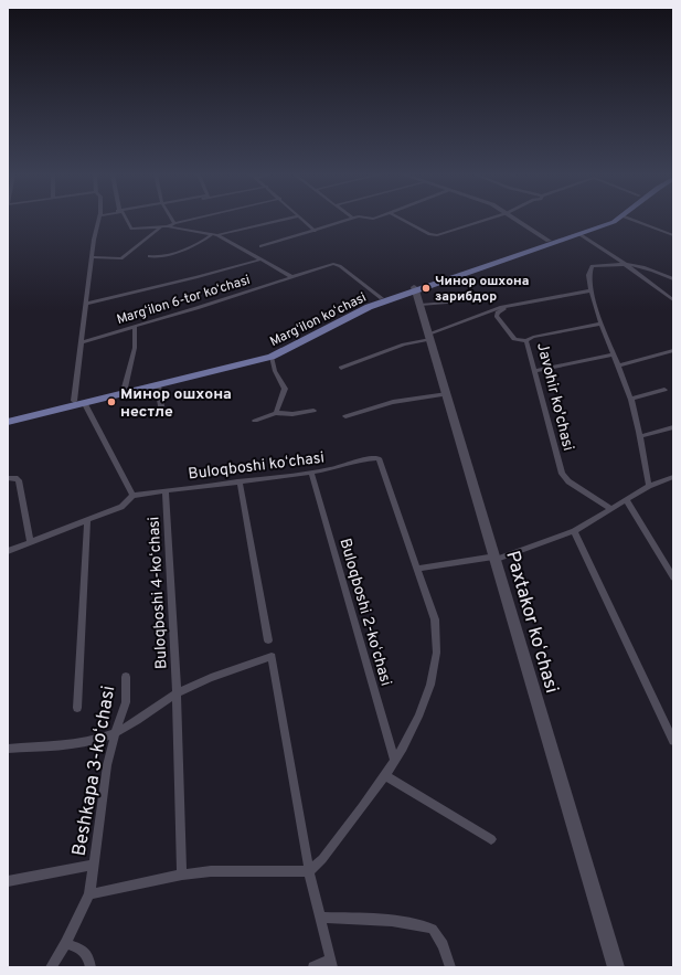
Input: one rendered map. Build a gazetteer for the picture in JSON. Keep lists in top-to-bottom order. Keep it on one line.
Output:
{"streets":{"main road":["Margʻilon koʻchasi","Paxtakor koʻchasi"],"street":["Margʻilon 6-tor koʻchasi","Javohir ko'chasi","Buloqboshi koʻchasi","Buloqboshi 4-koʻchasi","Buloqboshi 2-koʻchasi","Beshkapa 3-koʻchasi"]},"crossings":[["Margʻilon 6-tor koʻchasi","Margʻilon koʻchasi"],["Margʻilon koʻchasi","Paxtakor koʻchasi"],["Buloqboshi koʻchasi","Buloqboshi 4-koʻchasi"],["Buloqboshi koʻchasi","Buloqboshi 2-koʻchasi"]],"places":["Чинор ошхона зарибдор","Минор ошхона нестле"]}
